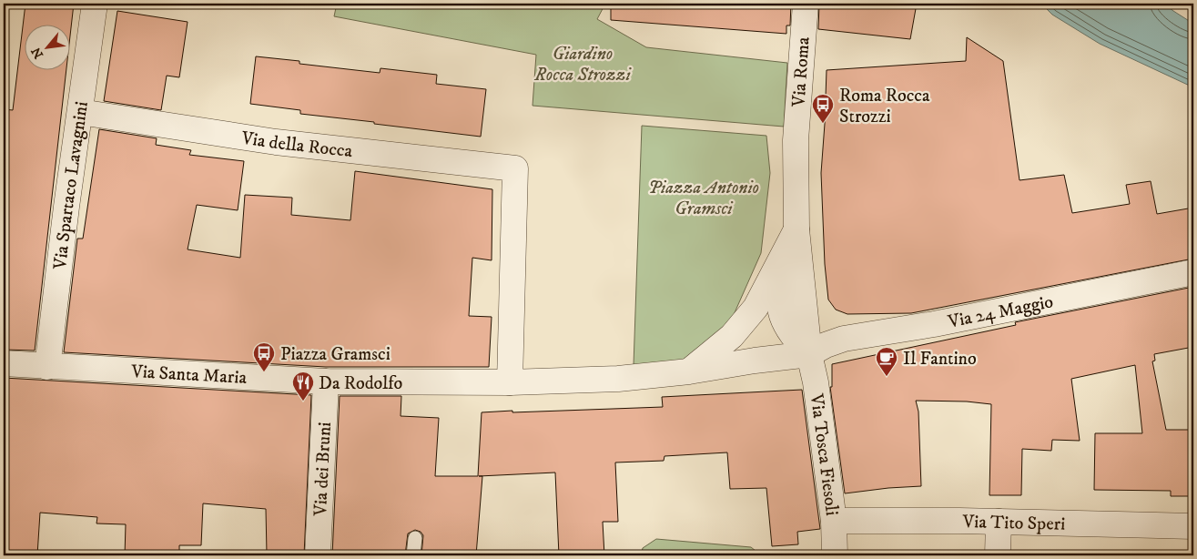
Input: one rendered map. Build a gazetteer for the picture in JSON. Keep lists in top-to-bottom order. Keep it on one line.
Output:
{"streets":{"street":["Via Roma","Via della Rocca","Via Spartaco Lavagnini","Via 24 Maggio","Via Santa Maria","Via Tosca Fiesoli","Via dei Bruni","Via Tito Speri"]},"crossings":[["Via della Rocca","Via Spartaco Lavagnini"],["Via della Rocca","Via Santa Maria"],["Via Spartaco Lavagnini","Via Santa Maria"],["Via 24 Maggio","Via Tosca Fiesoli"],["Via Santa Maria","Via dei Bruni"],["Via Tosca Fiesoli","Via Tito Speri"]],"parks":["Giardino Rocca Strozzi","Piazza Antonio Gramsci"],"places":{"bus stop":["Roma Rocca Strozzi","Piazza Gramsci"],"cafe":["Il Fantino"],"restaurant":["Da Rodolfo"]},"north":"bottom left"}
